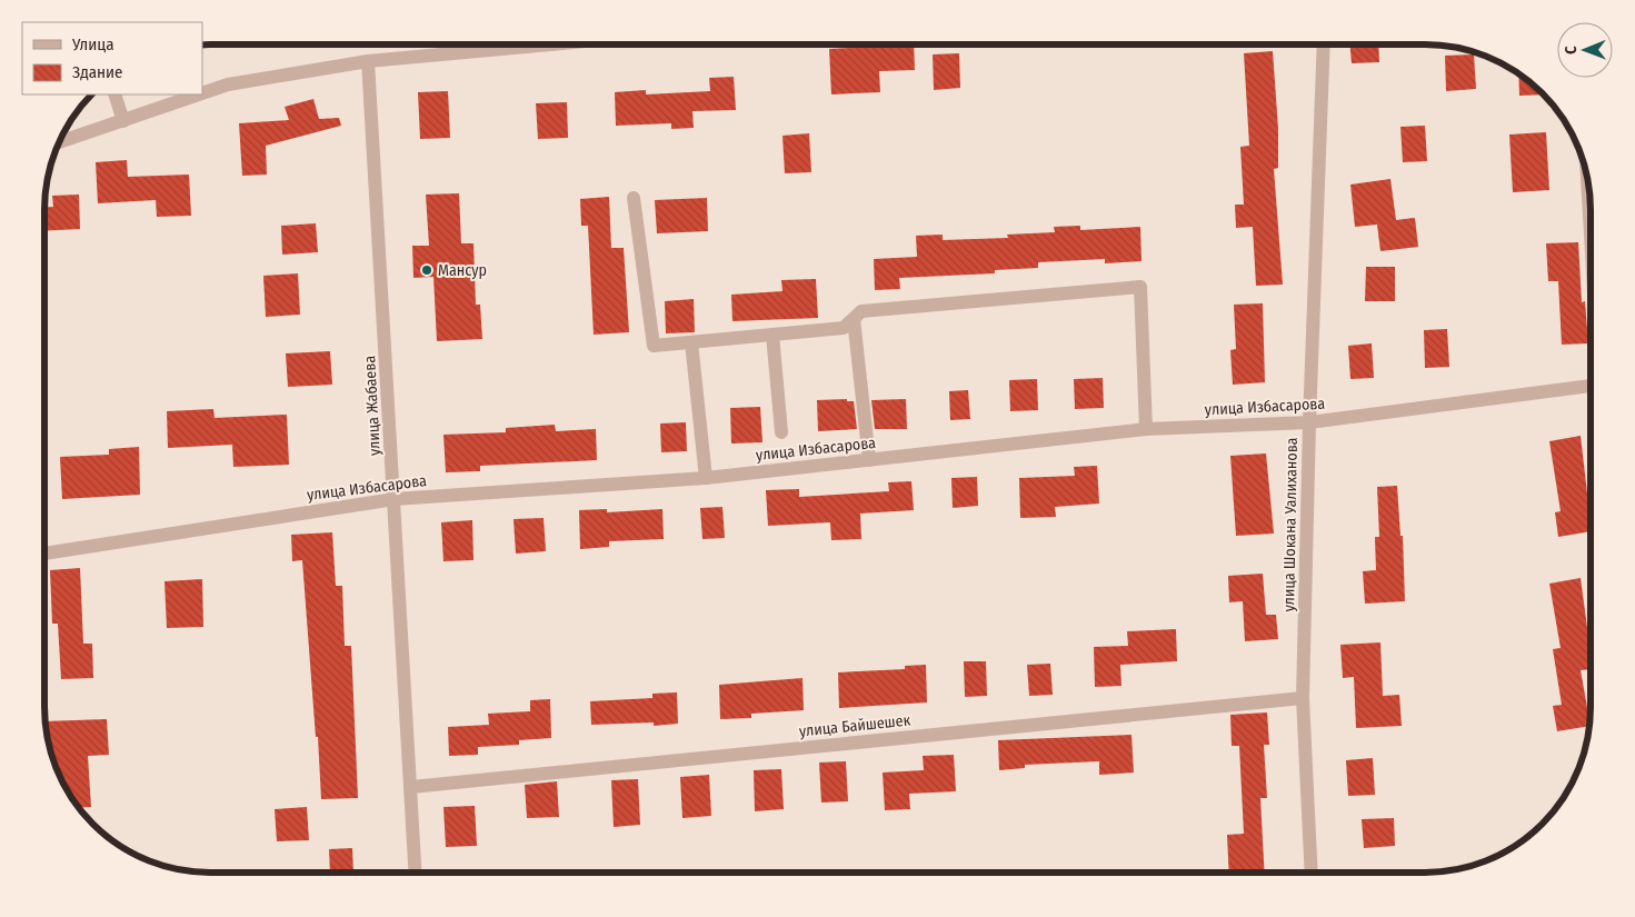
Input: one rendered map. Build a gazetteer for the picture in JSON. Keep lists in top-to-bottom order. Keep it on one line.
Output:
{"streets":{"street":["улица Жабаева","улица Избасарова","улица Шокана Уалиханова","улица Байшешек"]},"crossings":[["улица Жабаева","улица Избасарова"],["улица Жабаева","улица Байшешек"],["улица Избасарова","улица Шокана Уалиханова"],["улица Шокана Уалиханова","улица Байшешек"]],"places":["Мансур"],"legend":["Улица","Здание"],"north":"left"}
